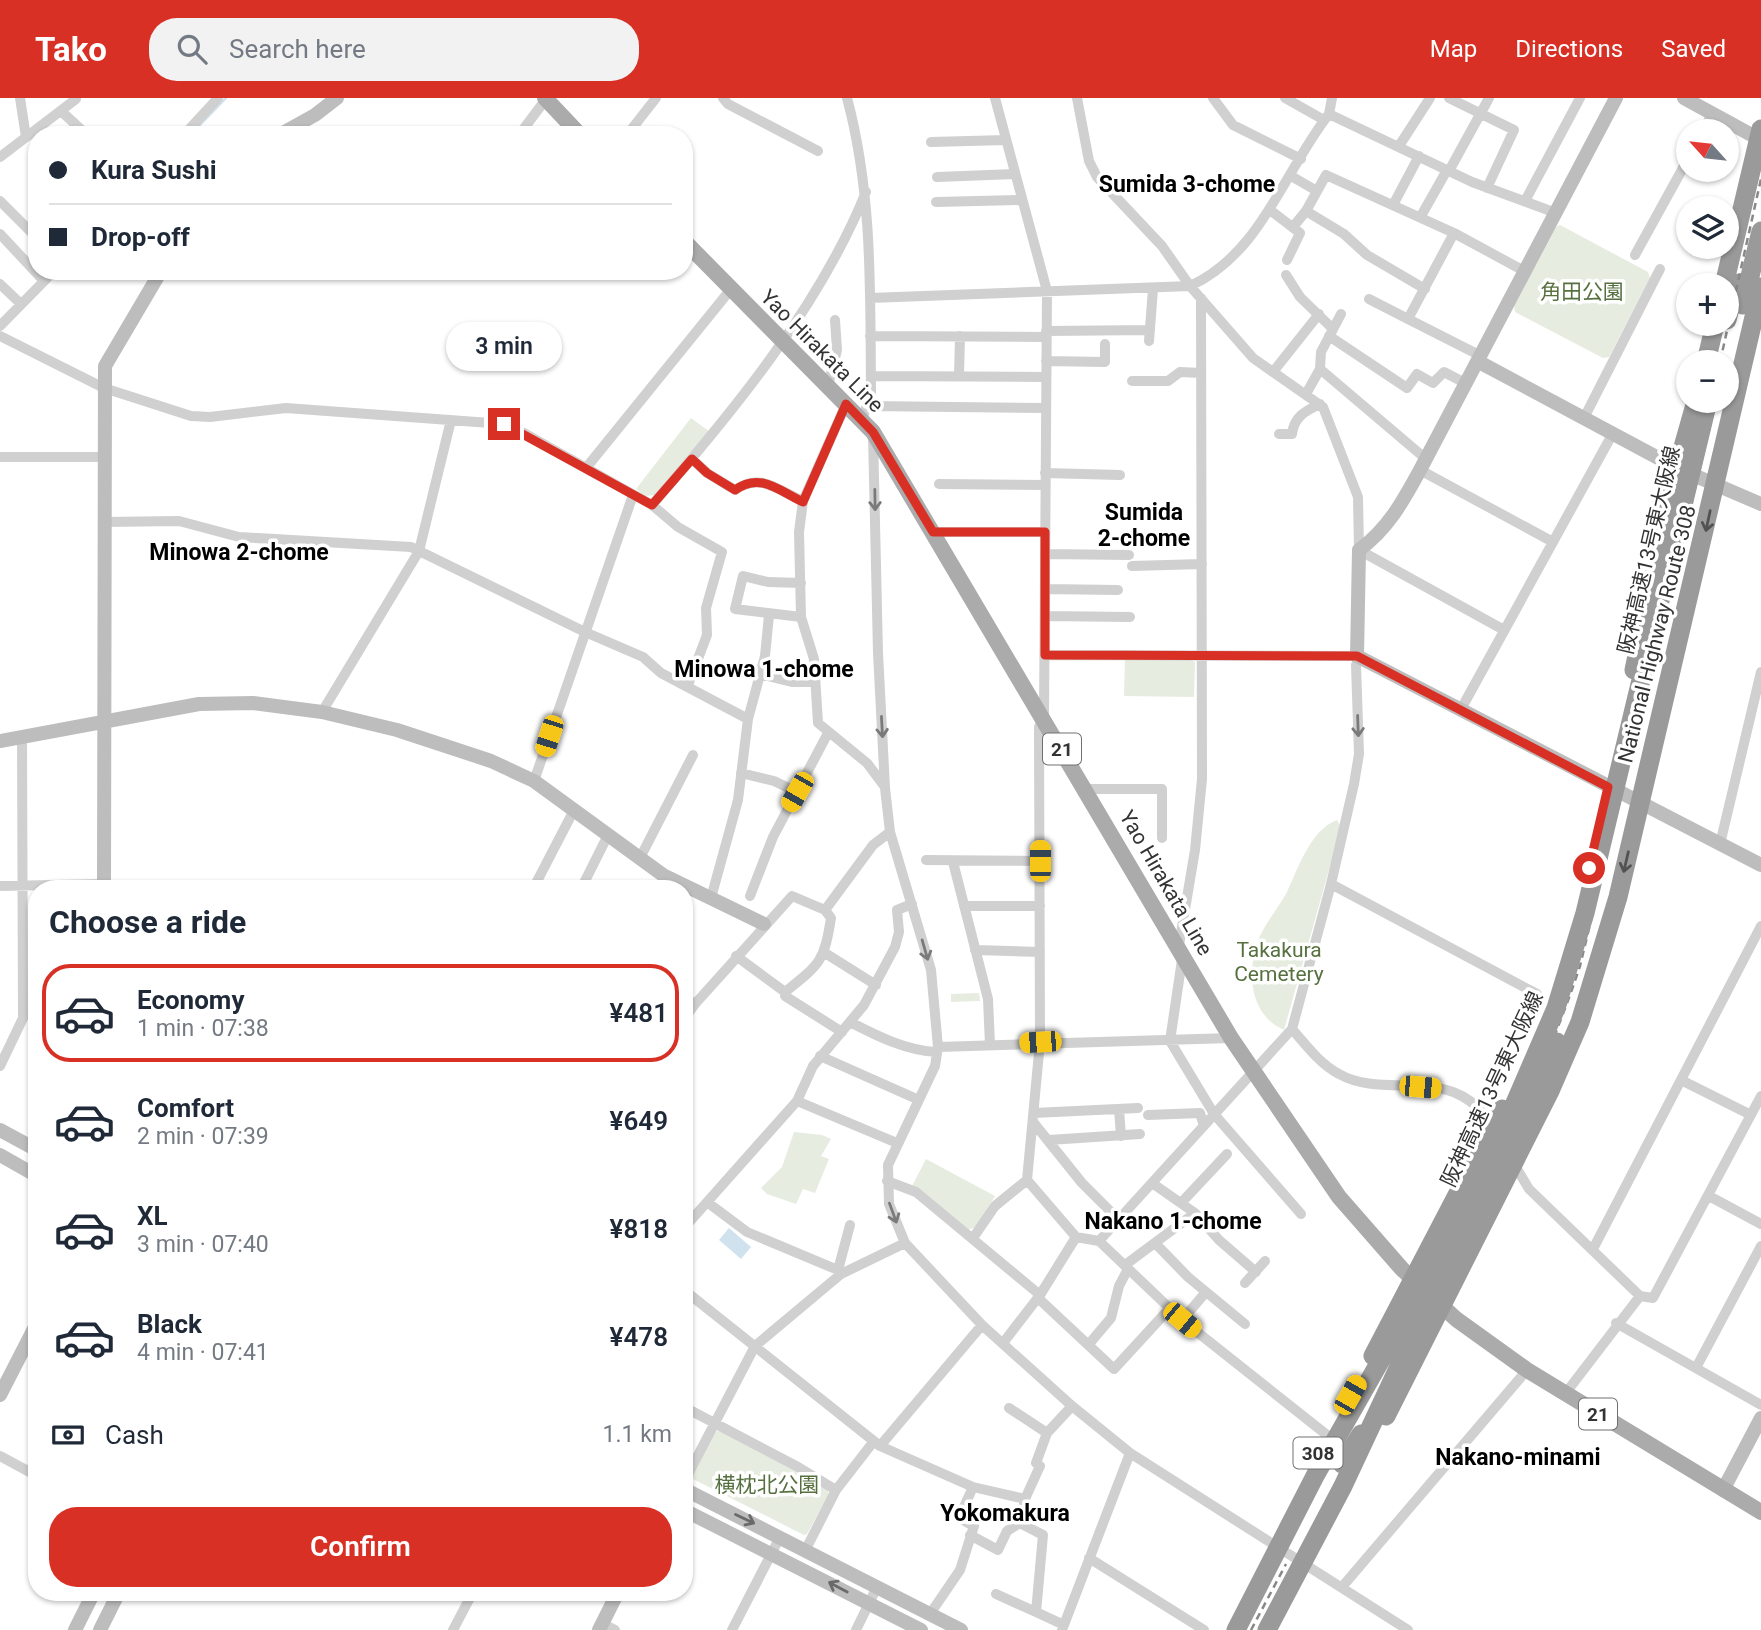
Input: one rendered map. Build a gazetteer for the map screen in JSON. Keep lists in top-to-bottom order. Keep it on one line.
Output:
{"streets":{"highway":["阪神高速13号東大阪線","National Highway Route 308","308"],"main road":["Yao Hirakata Line","21"]},"crossings":[["Yao Hirakata Line","National Highway Route 308"],["阪神高速13号東大阪線","National Highway Route 308"]],"districts":["Sumida 3-chome","Sumida 2-chome","Minowa 2-chome","Minowa 1-chome","Nakano 1-chome","Nakano-minami","Yokomakura"],"parks":["角田公園","Takakura Cemetery","横枕北公園"],"north":"top left","page":{"header":"Tako","search":"Search here","nav":["Map","Directions","Saved"],"map_buttons":["+","−"],"banner":["Kura Sushi","Drop-off"],"bubble":"3 min","heading":"Choose a ride","list":[{"name":"Economy","note":"1 min · 07:38","value":"¥481"},{"name":"Comfort","note":"2 min · 07:39","value":"¥649"},{"name":"XL","note":"3 min · 07:40","value":"¥818"},{"name":"Black","note":"4 min · 07:41","value":"¥478"}],"pay":["Cash","1.1 km"],"buttons":"Confirm"}}
